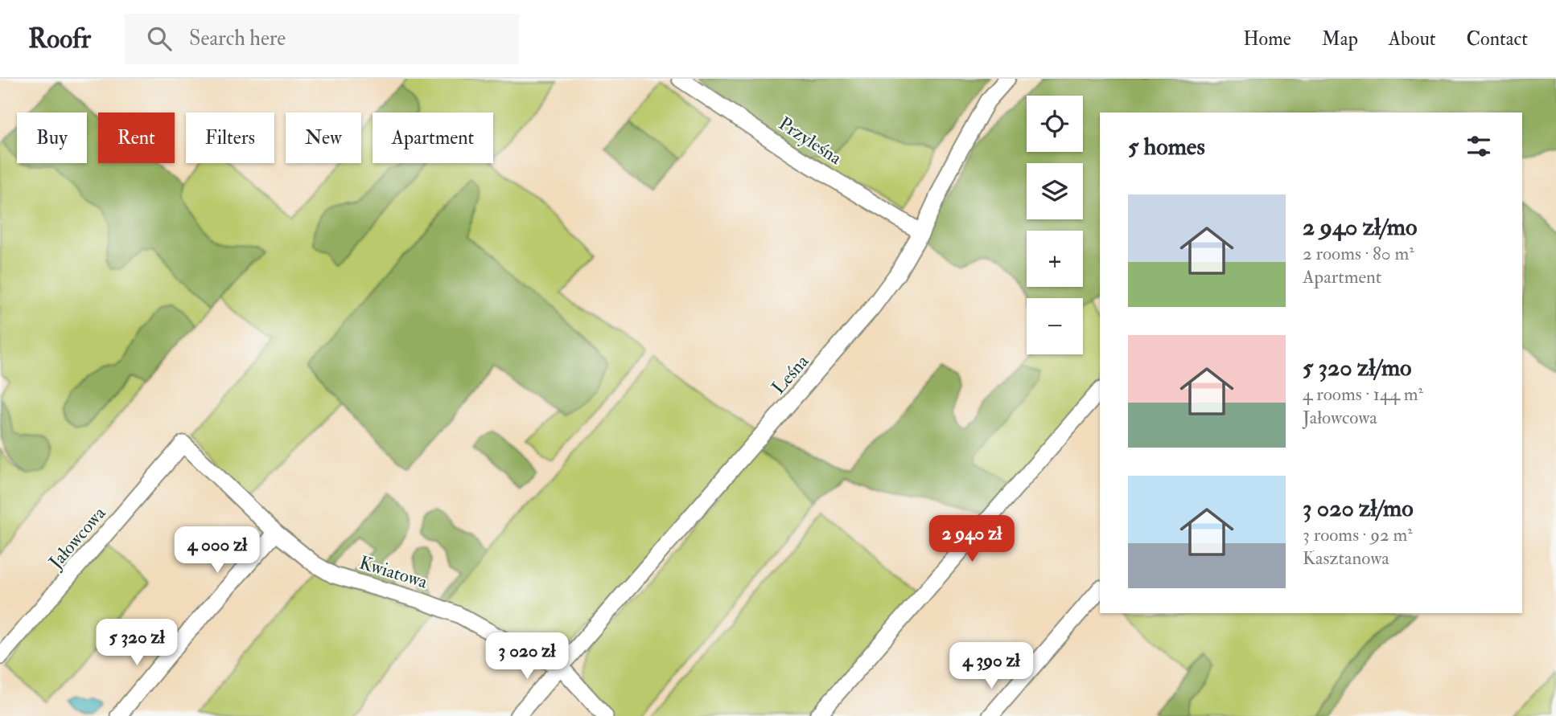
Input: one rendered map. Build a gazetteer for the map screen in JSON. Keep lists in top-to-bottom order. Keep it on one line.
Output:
{"streets":{"street":["Przyleśna","Leśna","Jałowcowa","Kwiatowa"]},"crossings":[["Przyleśna","Leśna"],["Leśna","Kwiatowa"],["Jałowcowa","Kwiatowa"]],"page":{"header":"Roofr","search":"Search here","nav":["Home","Map","About","Contact"],"map_buttons":["+","−"],"chip":["Buy","Rent","Filters","New","Apartment"],"heading":"5 homes","list":[{"name":"2 940 zł/mo","note":"2 rooms · 80 m² · Apartment"},{"name":"5 320 zł/mo","note":"4 rooms · 144 m² · Jałowcowa"},{"name":"3 020 zł/mo","note":"3 rooms · 92 m² · Kasztanowa"}],"price":["2 940 zł","4 000 zł","5 320 zł","3 020 zł","4 390 zł"]}}
